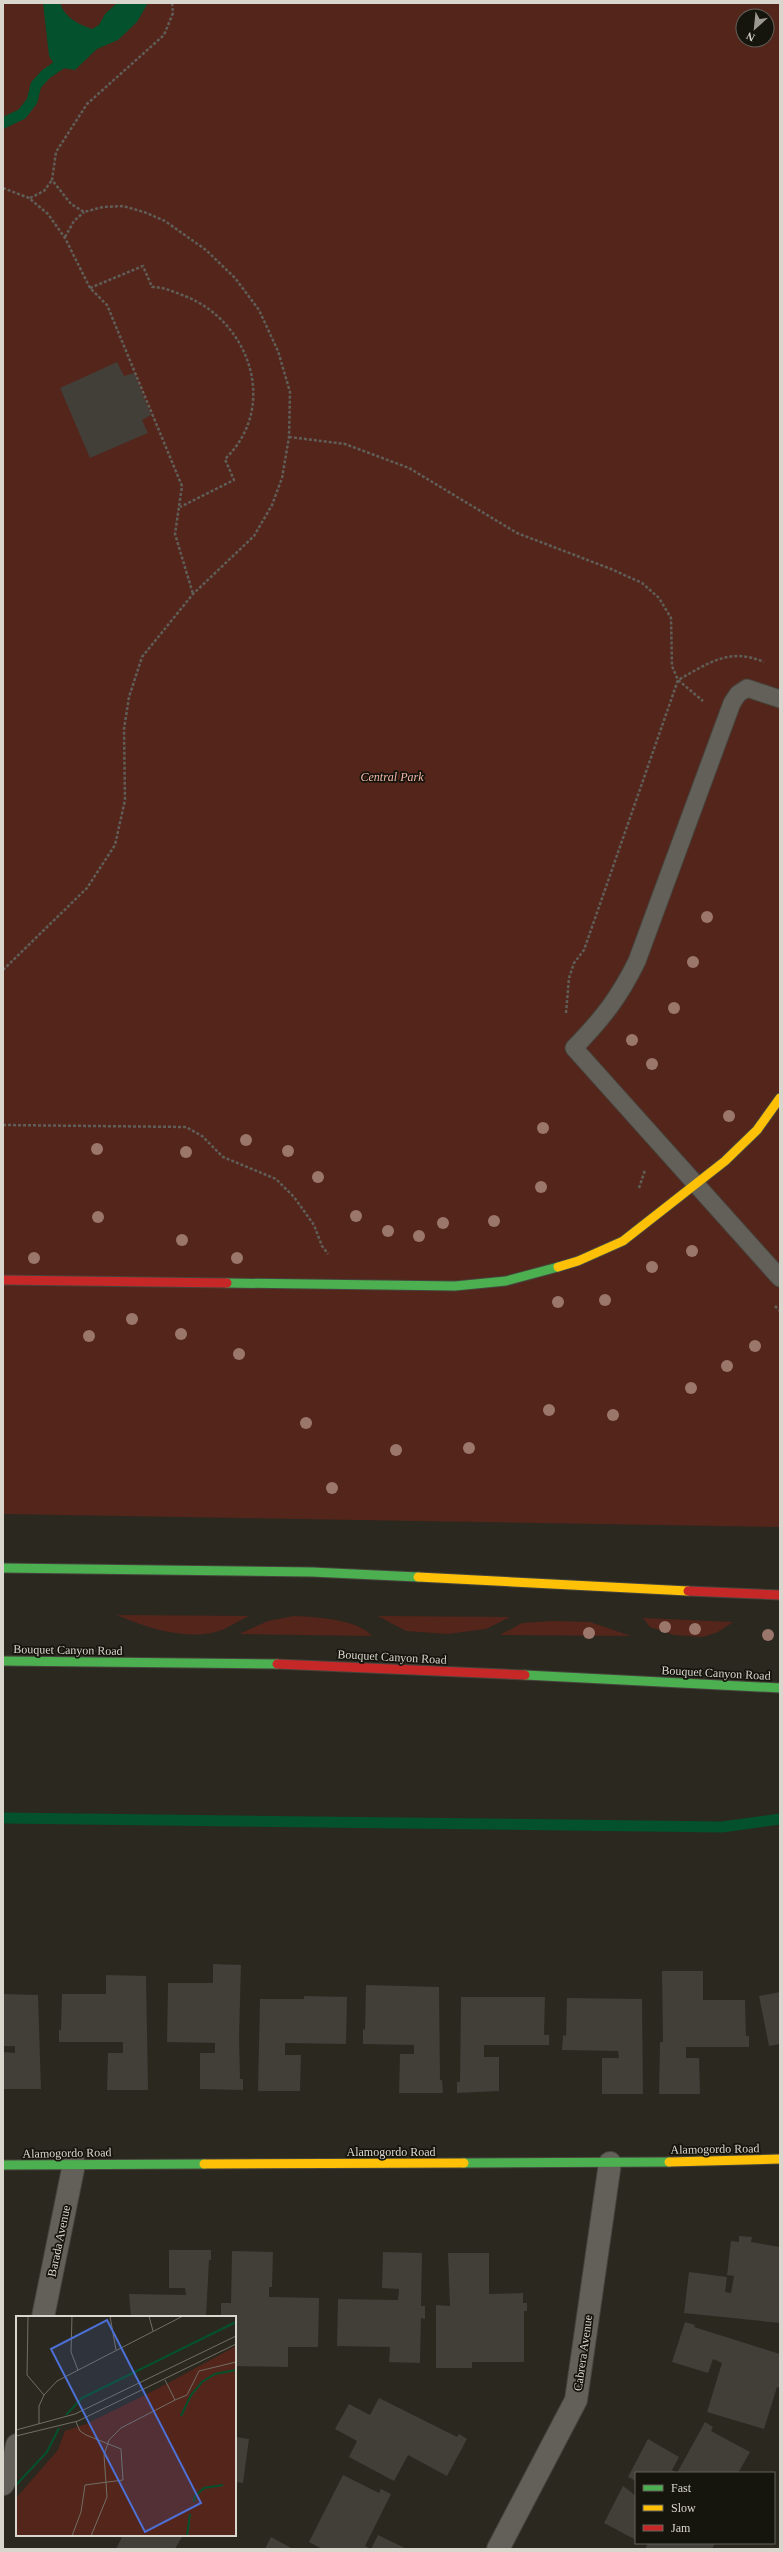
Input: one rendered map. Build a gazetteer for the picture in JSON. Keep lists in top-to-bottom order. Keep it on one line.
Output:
{"streets":{"street":["Bouquet Canyon Road","Alamogordo Road","Barada Avenue","Cabrera Avenue"]},"crossings":[["Alamogordo Road","Barada Avenue"],["Alamogordo Road","Cabrera Avenue"]],"parks":["Central Park"],"legend":["Fast","Slow","Jam"],"north":"bottom left"}
